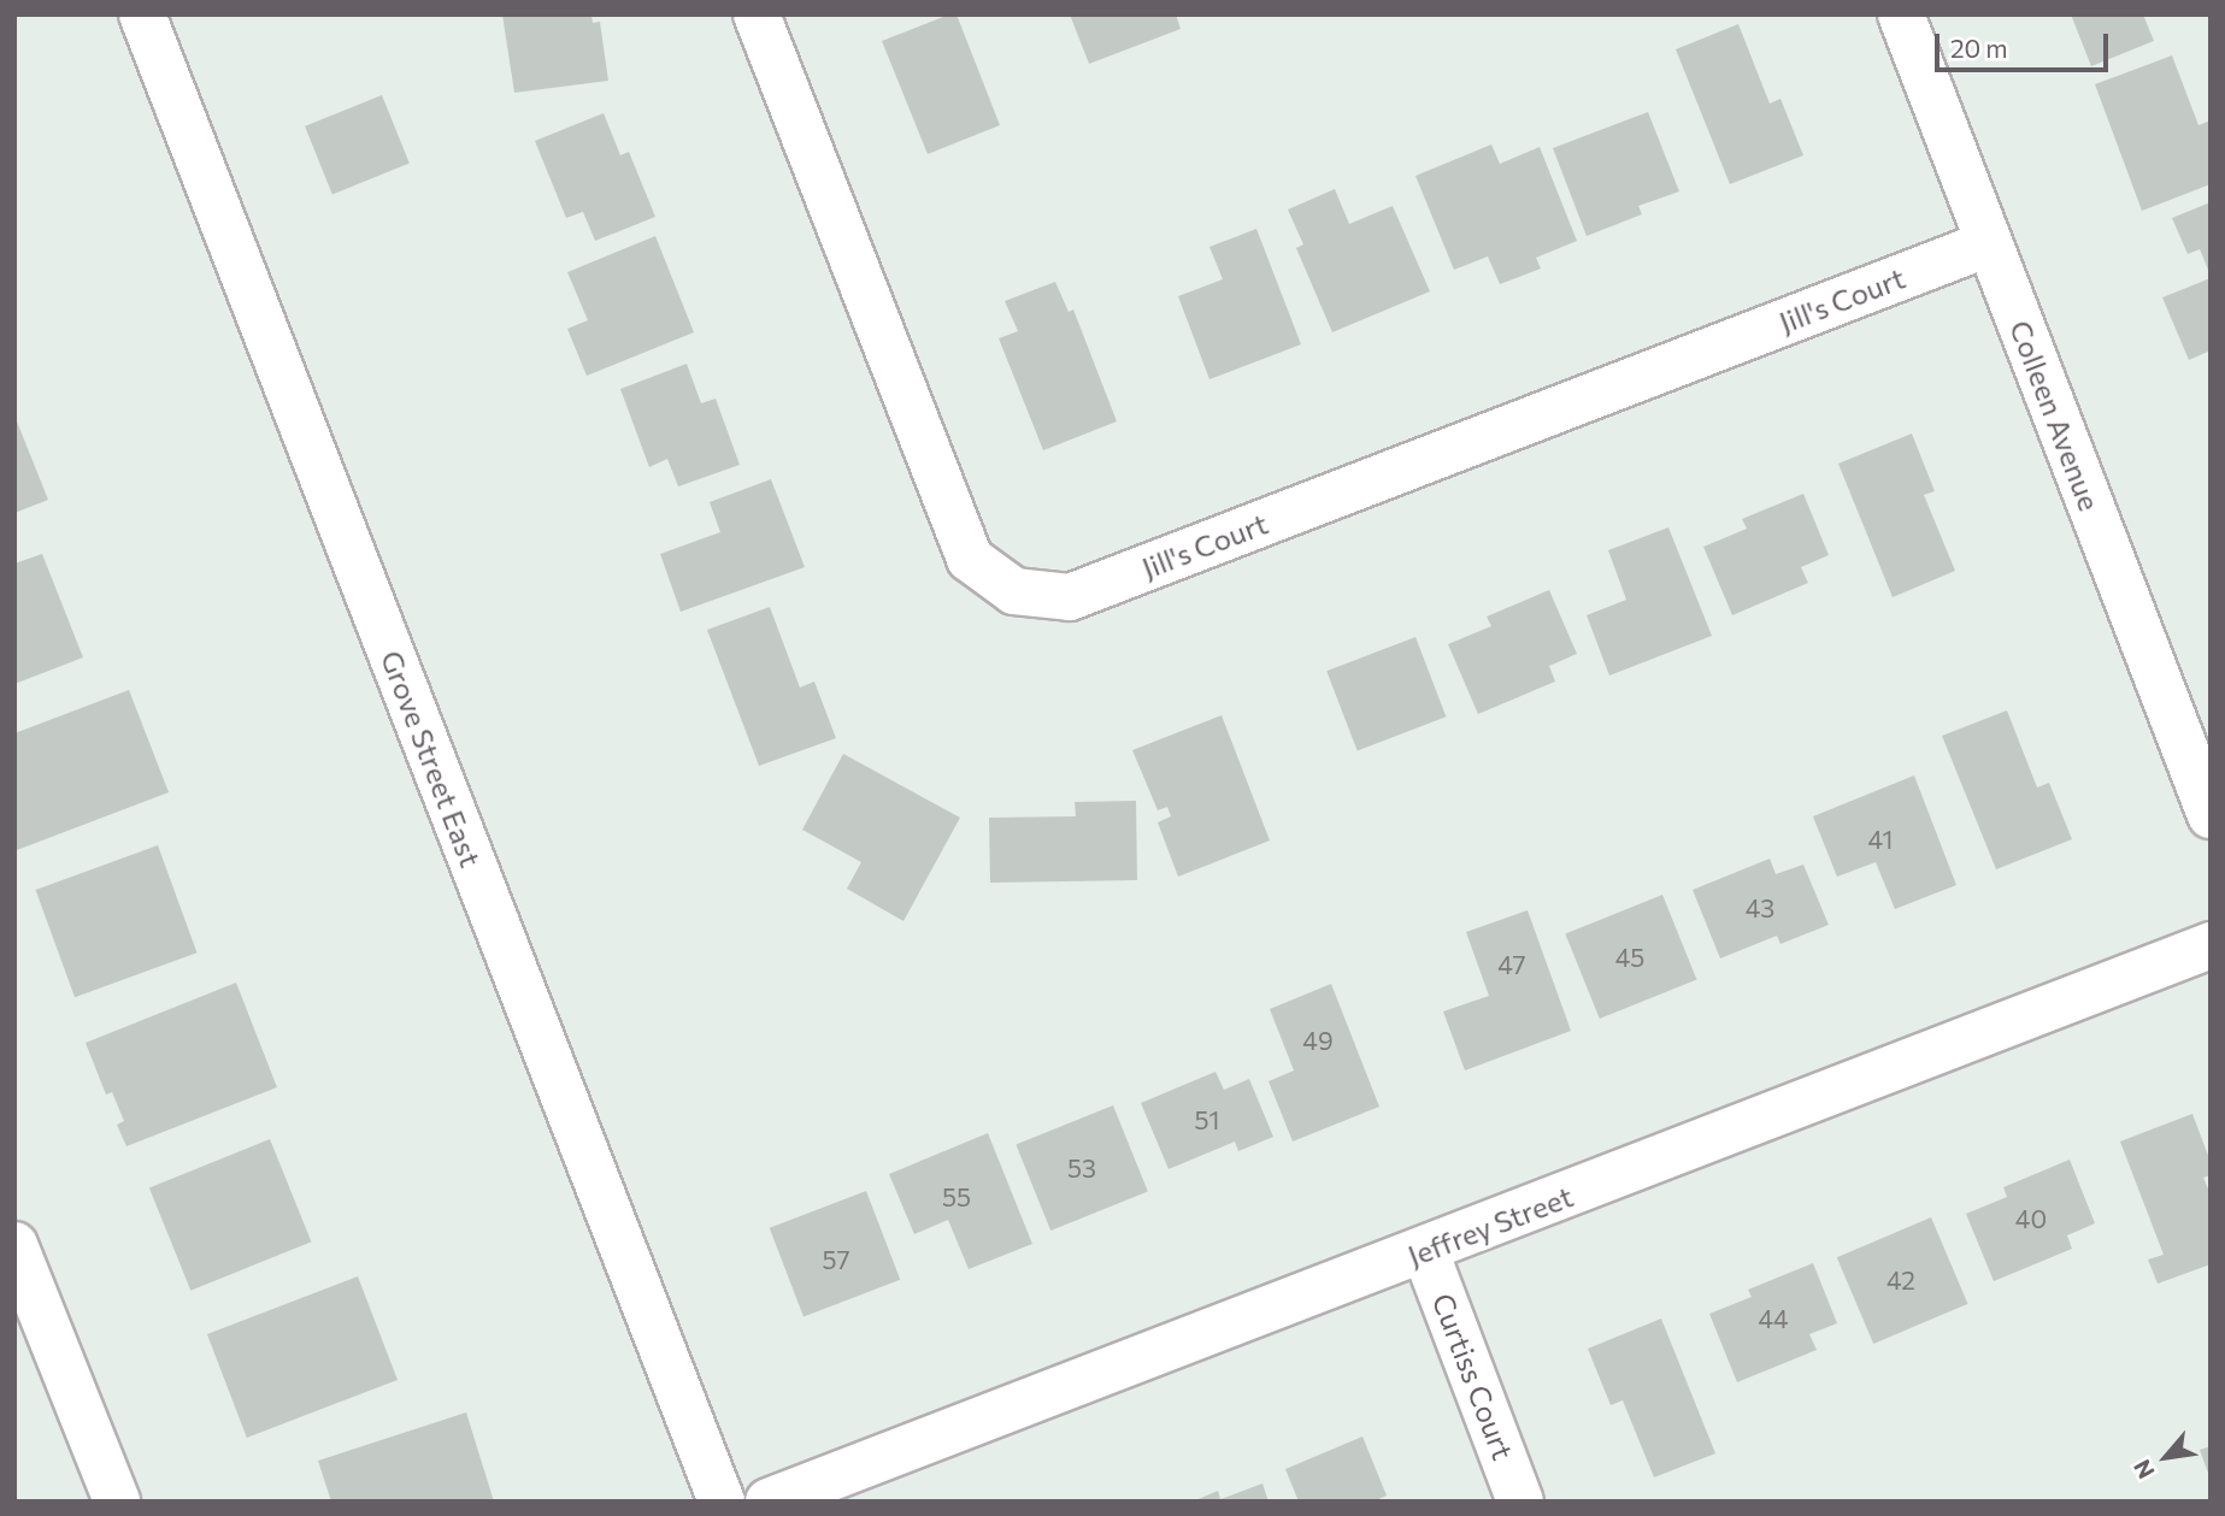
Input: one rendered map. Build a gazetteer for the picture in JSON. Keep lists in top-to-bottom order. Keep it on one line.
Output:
{"streets":{"street":["Jill's Court","Colleen Avenue","Grove Street East","Jeffrey Street","Curtiss Court"]},"crossings":[["Jill's Court","Colleen Avenue"],["Jeffrey Street","Curtiss Court"]],"house_numbers":["41","43","45","47","49","51","53","55","40","57","42","44"],"scale_bar":"20 m","north":"bottom left"}
